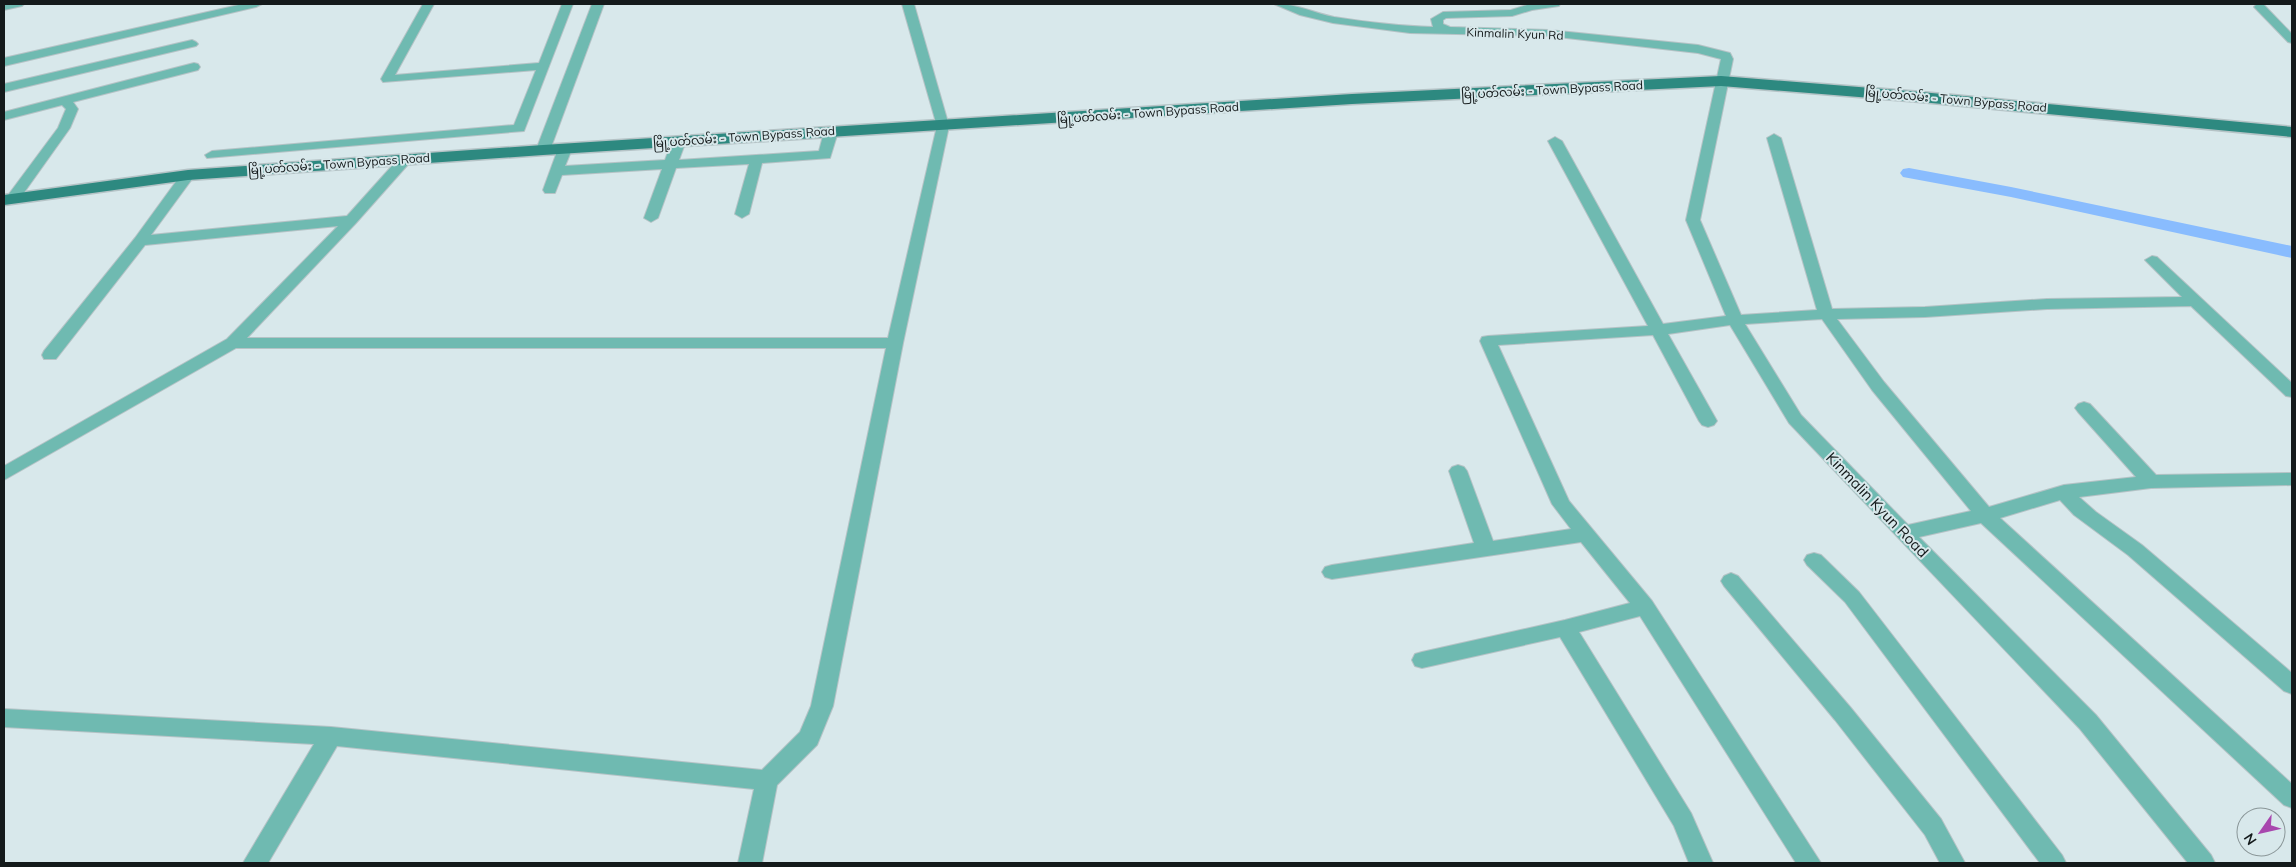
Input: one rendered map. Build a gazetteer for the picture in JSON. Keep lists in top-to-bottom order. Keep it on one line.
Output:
{"streets":{"main road":["မြို့ပတ်လမ်း - Town Bypass Road"],"street":["Kinmalin Kyun Rd","Kinmalin Kyun Road"]},"crossings":[["Kinmalin Kyun Rd","မြို့ပတ်လမ်း - Town Bypass Road"],["Kinmalin Kyun Rd","Kinmalin Kyun Road"],["မြို့ပတ်လမ်း - Town Bypass Road","Kinmalin Kyun Road"]],"north":"bottom left"}
